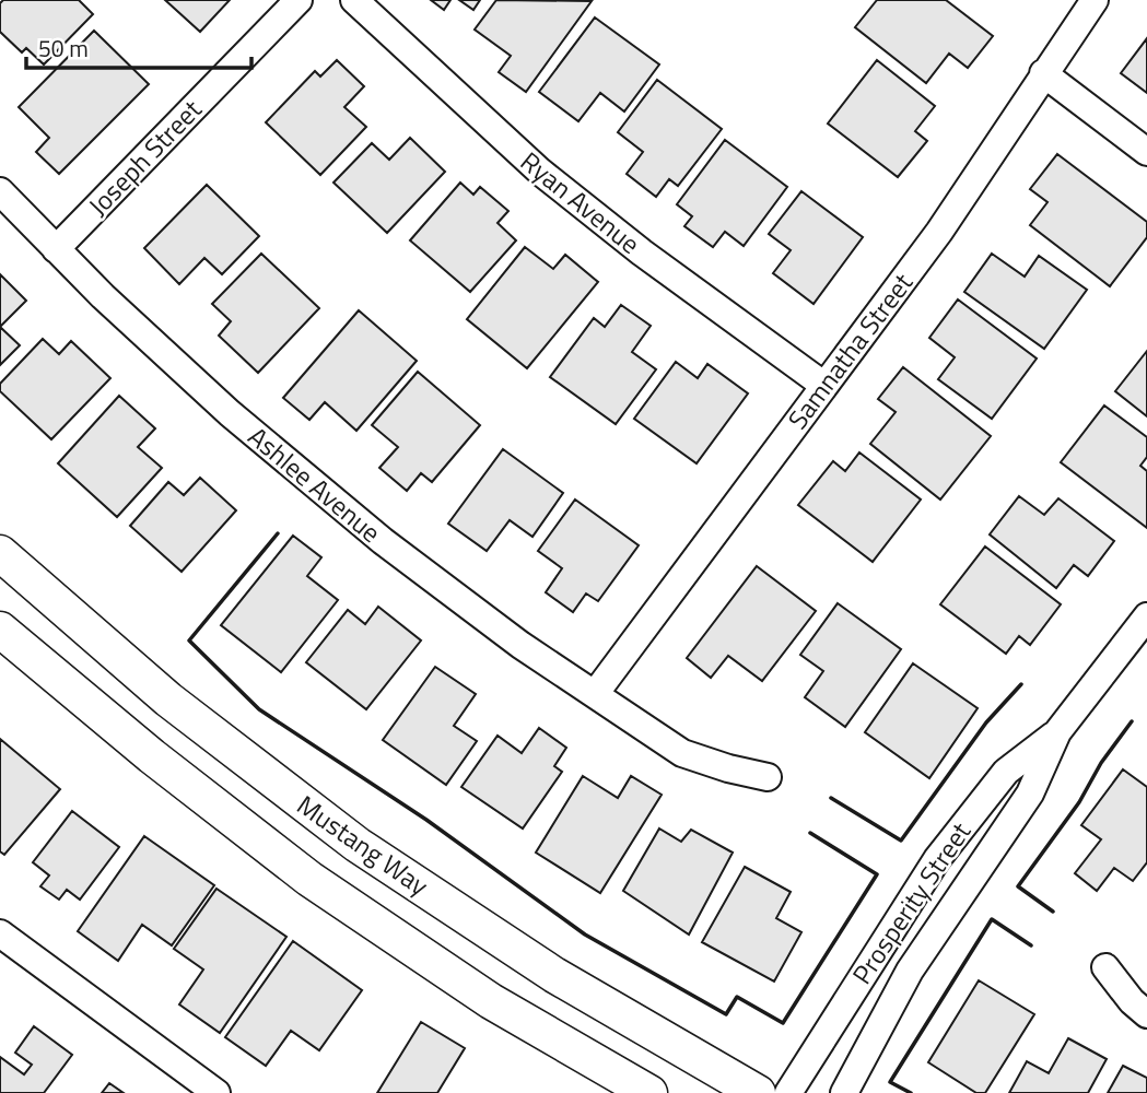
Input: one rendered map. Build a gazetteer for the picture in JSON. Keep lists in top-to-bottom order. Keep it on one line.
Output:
{"streets":{"street":["Joseph Street","Ryan Avenue","Samnatha Street","Ashlee Avenue","Mustang Way","Prosperity Street"]},"crossings":[["Joseph Street","Ashlee Avenue"],["Ryan Avenue","Samnatha Street"],["Samnatha Street","Ashlee Avenue"]],"scale_bar":"50 m"}
